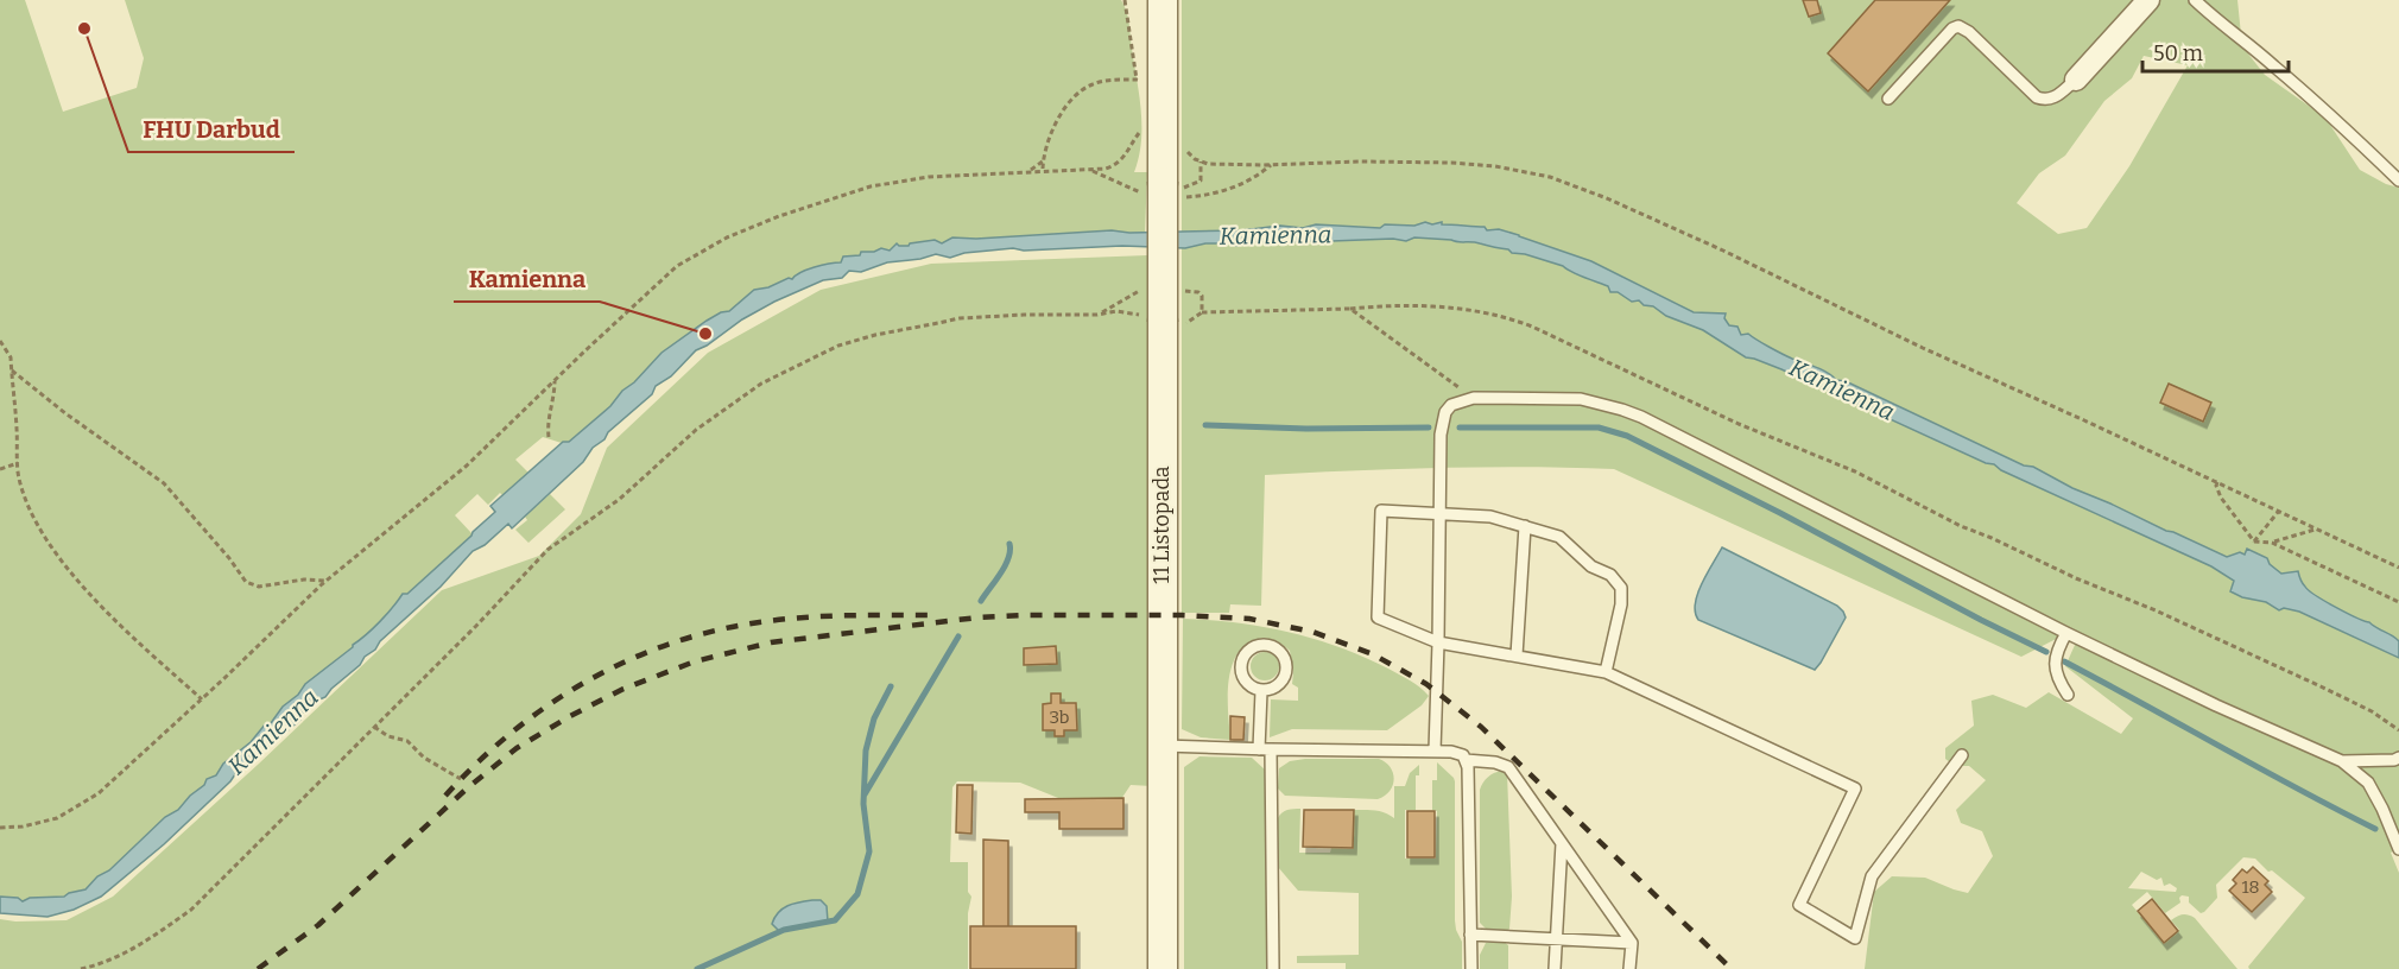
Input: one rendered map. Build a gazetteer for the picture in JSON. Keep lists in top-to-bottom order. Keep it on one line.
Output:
{"streets":{"street":["11 Listopada"]},"water":["Kamienna"],"places":["FHU Darbud","Kamienna"],"house_numbers":["3b","18"],"scale_bar":"50 m"}
